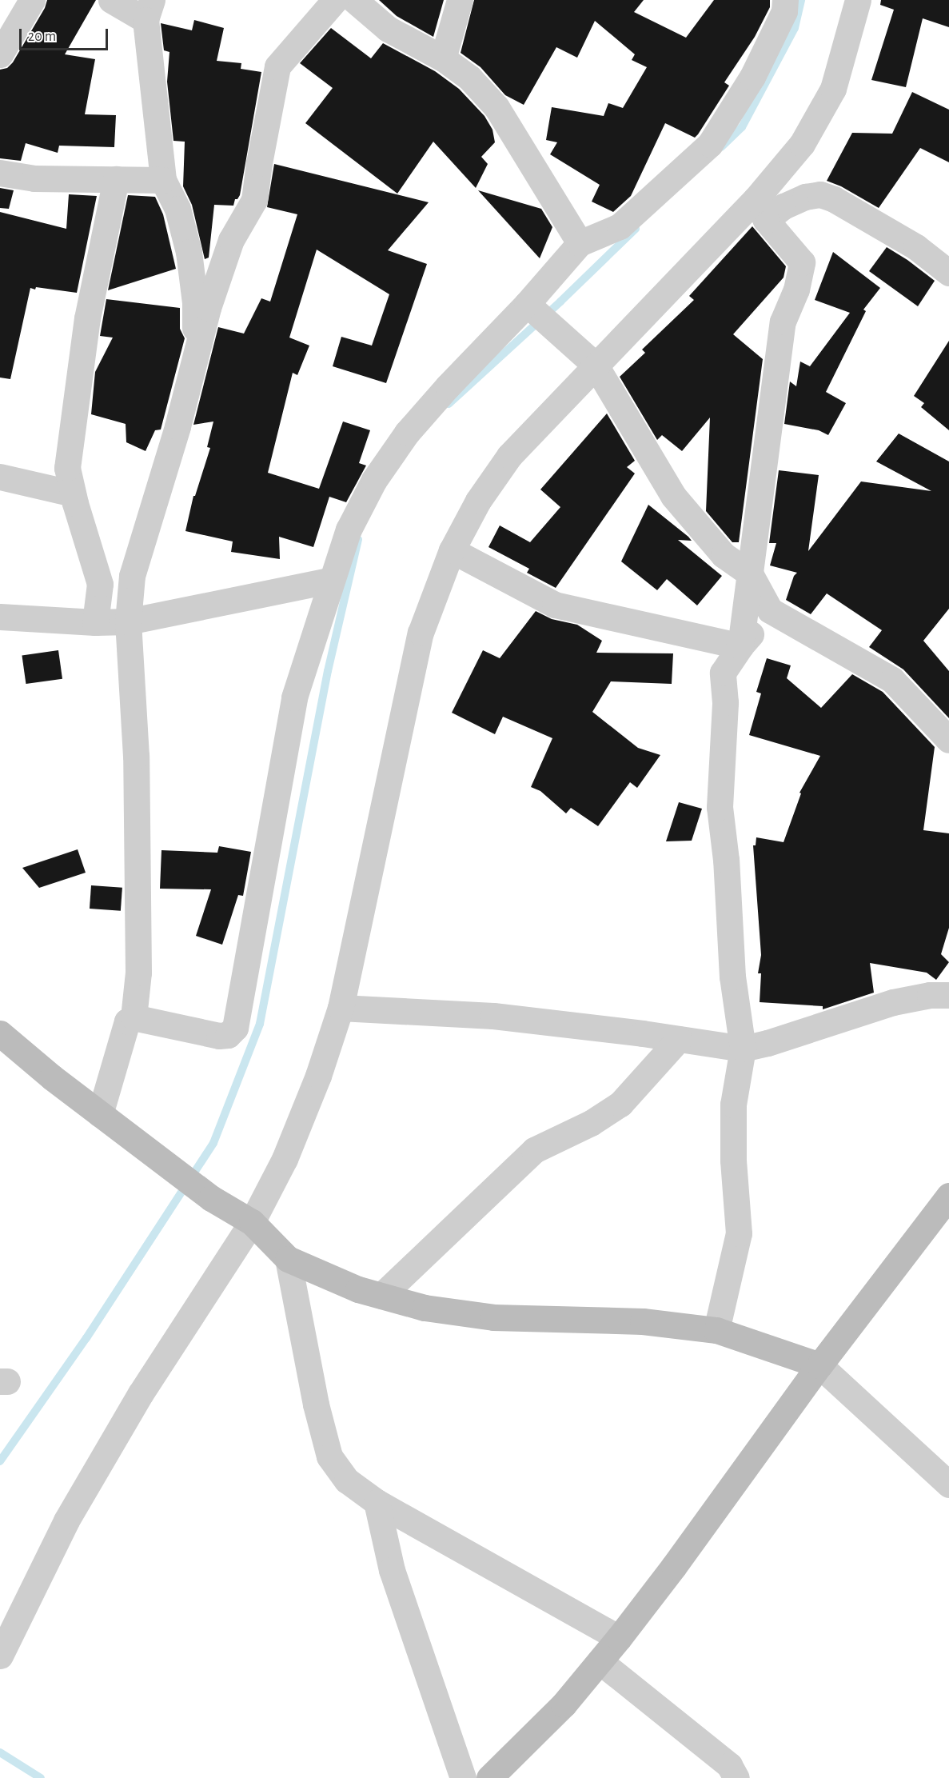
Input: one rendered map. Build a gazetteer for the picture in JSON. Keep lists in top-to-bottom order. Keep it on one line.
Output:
{"scale_bar":"20 m"}
